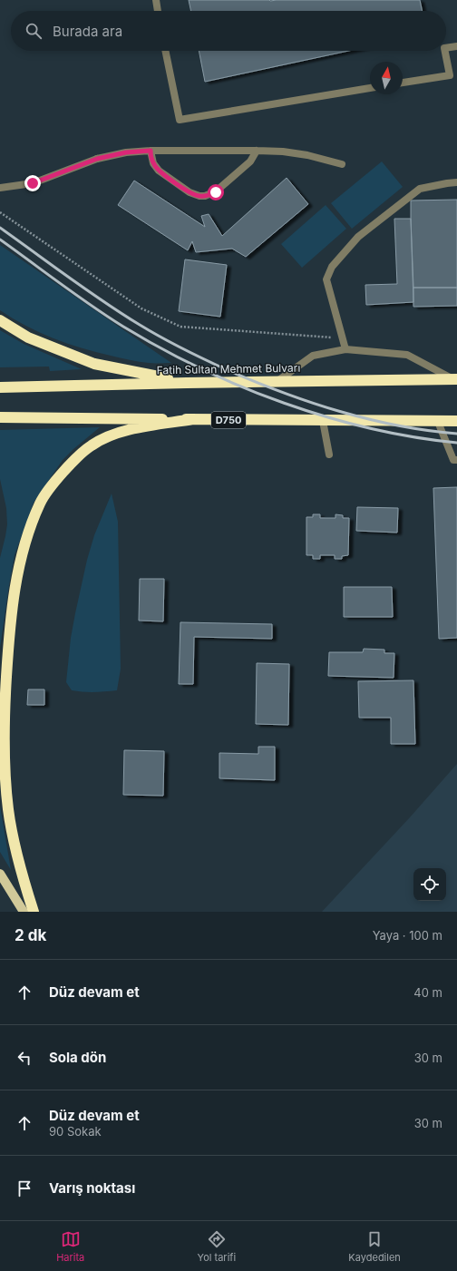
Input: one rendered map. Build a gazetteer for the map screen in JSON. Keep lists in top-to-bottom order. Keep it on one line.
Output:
{"streets":{"highway":["Fatih Sultan Mehmet Bulvarı","D750"]},"north":"top","page":{"search":"Burada ara","heading":["2 dk","Yaya · 100 m"],"list":[["Düz devam et","40 m"],["Sola dön","30 m"],["Düz devam et","90 Sokak","30 m"],"Varış noktası"],"nav":["Harita","Yol tarifi","Kaydedilen"]}}
